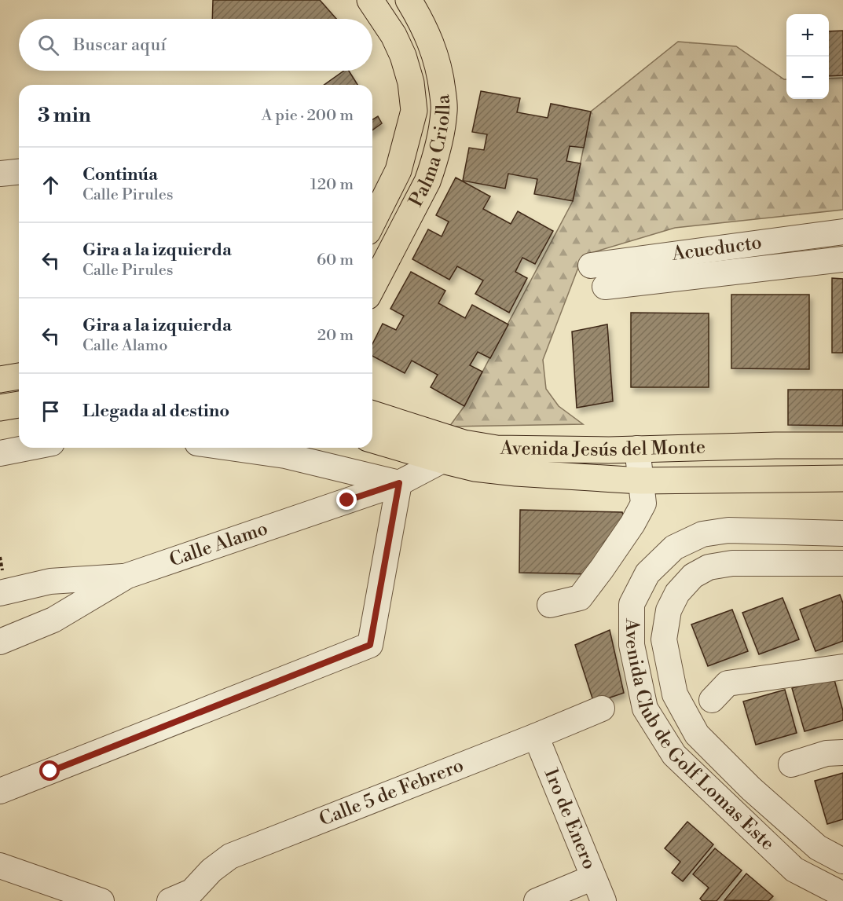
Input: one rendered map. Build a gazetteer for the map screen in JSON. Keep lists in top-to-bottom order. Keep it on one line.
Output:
{"streets":{"main road":["Palma Criolla","Avenida Jesús del Monte"],"street":["Acueducto","Calle Alamo","Avenida Club de Golf Lomas Este","Calle 5 de Febrero","1ro de Enero"]},"crossings":[["Avenida Jesús del Monte","Calle Alamo"],["Calle 5 de Febrero","1ro de Enero"]],"page":{"map_buttons":["+","−"],"search":"Buscar aquí","heading":["3 min","A pie · 200 m"],"list":[["Continúa","Calle Pirules","120 m"],["Gira a la izquierda","Calle Pirules","60 m"],["Gira a la izquierda","Calle Alamo","20 m"],"Llegada al destino"]}}
